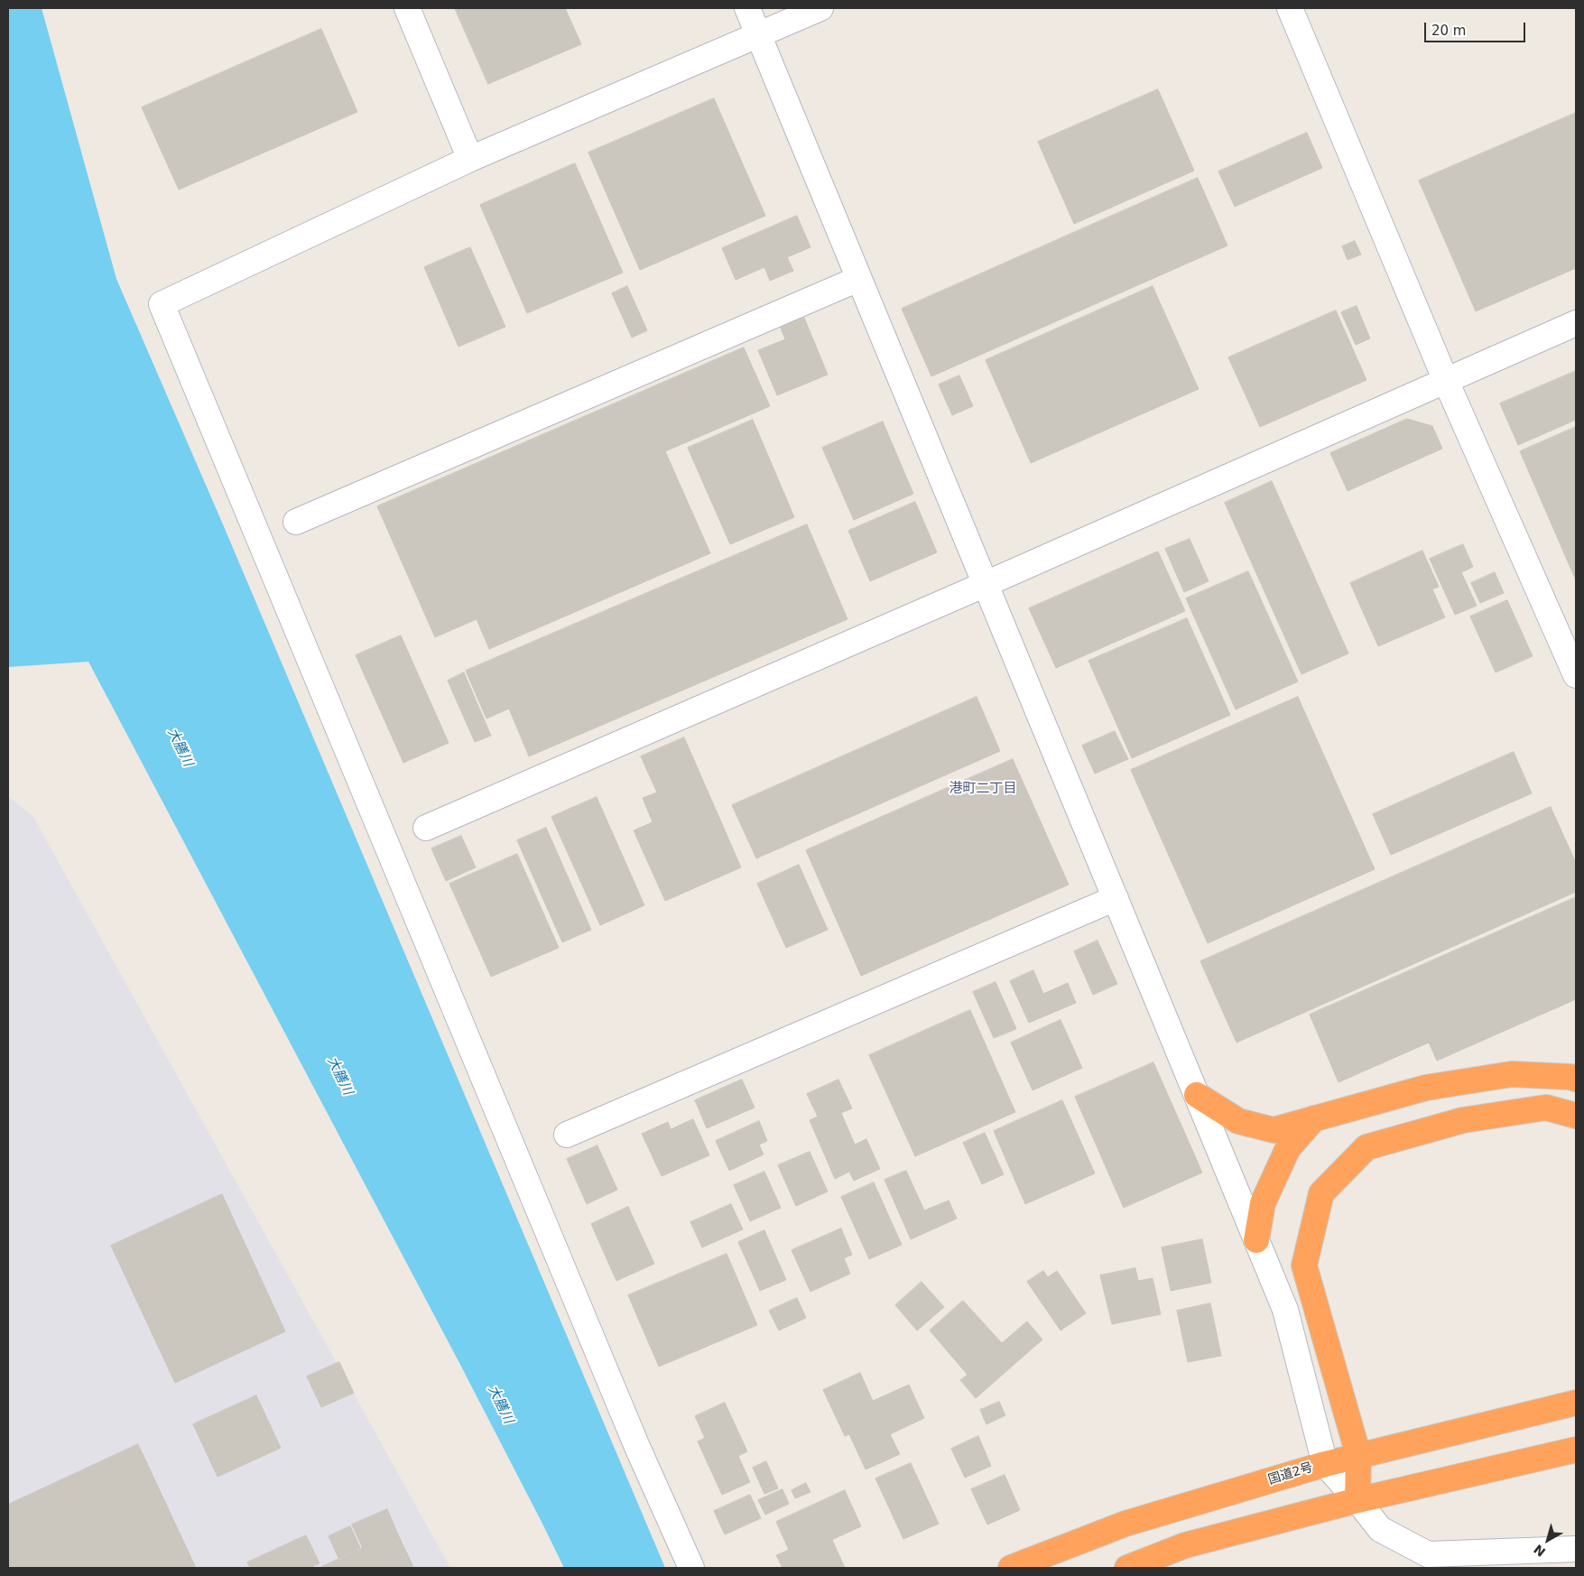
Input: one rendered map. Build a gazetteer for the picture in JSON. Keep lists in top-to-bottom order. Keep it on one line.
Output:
{"streets":{"highway":["国道2号"]},"districts":["港町二丁目"],"water":["大膳川"],"scale_bar":"20 m","north":"bottom left"}
